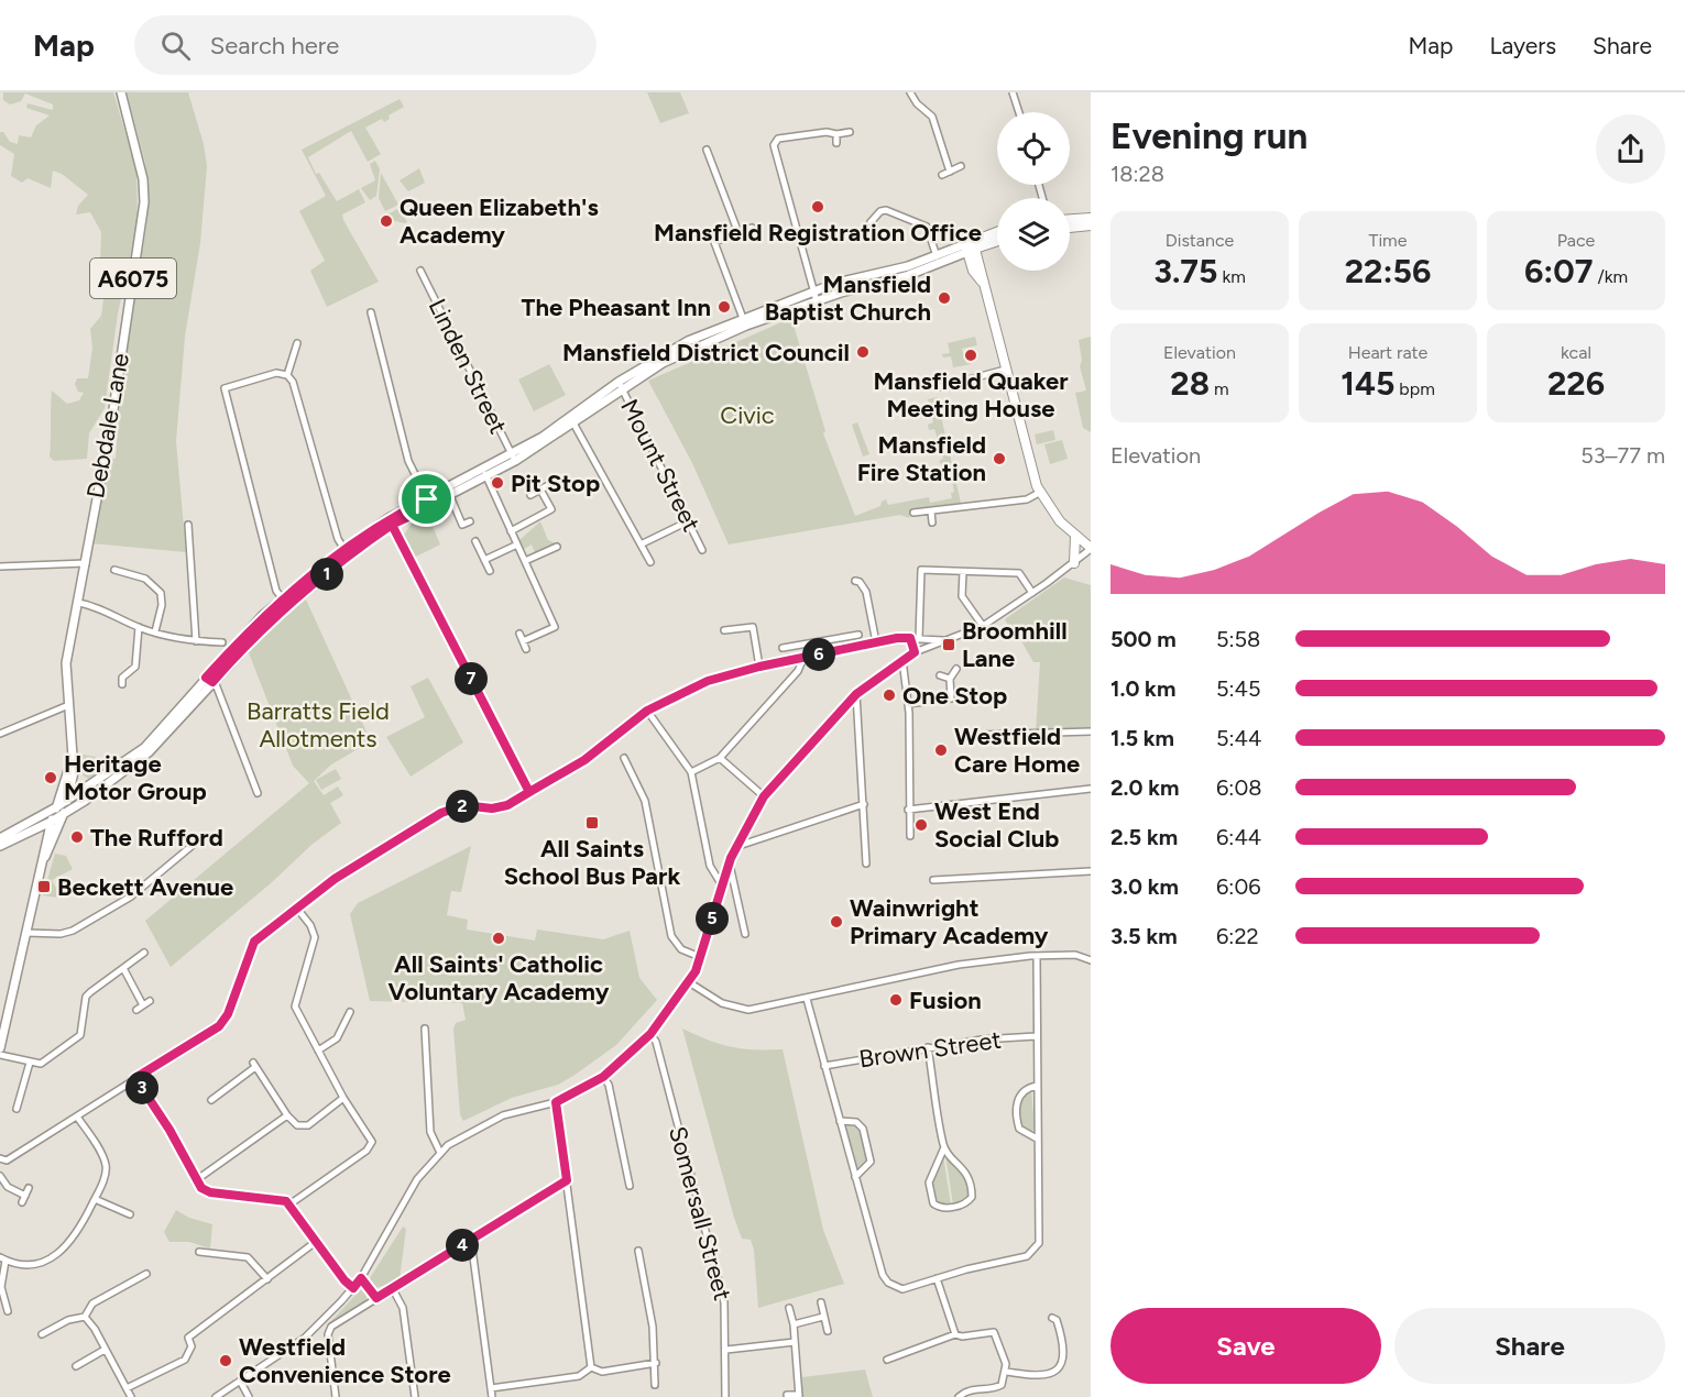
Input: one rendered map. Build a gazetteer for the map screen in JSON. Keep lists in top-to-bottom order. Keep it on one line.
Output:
{"streets":{"main road":["A6075","Debdale Lane"],"street":["Linden Street","Mount Street","Brown Street","Somersall Street"]},"crossings":[["A6075","Debdale Lane"]],"parks":["Civic","Barratts Field Allotments"],"places":{"other":["Mansfield Registration Office","Queen Elizabeth's Academy","Mansfield Baptist Church","The Pheasant Inn","Mansfield District Council","Mansfield Quaker Meeting House","Mansfield Fire Station","Pit Stop","One Stop","Westfield Care Home","Heritage Motor Group","West End Social Club","The Rufford","Wainwright Primary Academy","All Saints' Catholic Voluntary Academy","Fusion","Westfield Convenience Store"],"transit":["Broomhill Lane","All Saints School Bus Park","Beckett Avenue"]},"page":{"header":"Map","search":"Search here","nav":["Map","Layers","Share"],"heading":["Evening run","18:28"],"stats":[["Distance","3.75 km"],["Time","22:56"],["Pace","6:07 /km"],["Elevation","28 m"],["Heart rate","145 bpm"],["kcal","226"]],"chart":["Elevation","53–77 m"],"pins":["1","6","7","2","5","3","4"],"list":[{"name":"500 m","note":"5:58"},{"name":"1.0 km","note":"5:45"},{"name":"1.5 km","note":"5:44"},{"name":"2.0 km","note":"6:08"},{"name":"2.5 km","note":"6:44"},{"name":"3.0 km","note":"6:06"},{"name":"3.5 km","note":"6:22"}],"buttons":["Save","Share"]}}
